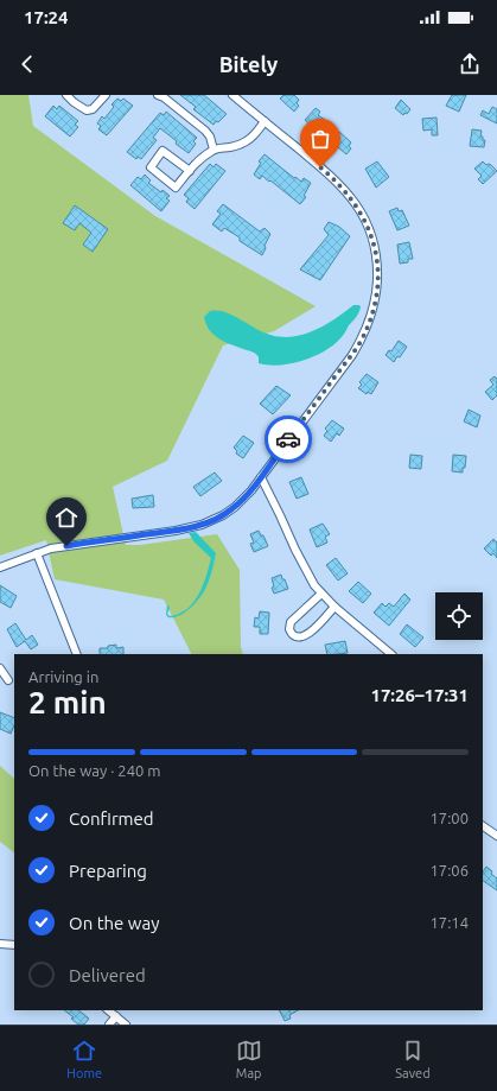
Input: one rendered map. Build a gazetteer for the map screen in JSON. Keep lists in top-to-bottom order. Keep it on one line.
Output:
{"page":{"status":"17:24","header":"Bitely","heading":["2 min","Arriving in","17:26–17:31"],"bar":"On the way · 240 m","list":[["Confirmed","17:00"],["Preparing","17:06"],["On the way","17:14"],"Delivered"],"tabs":["Home","Map","Saved"]}}
